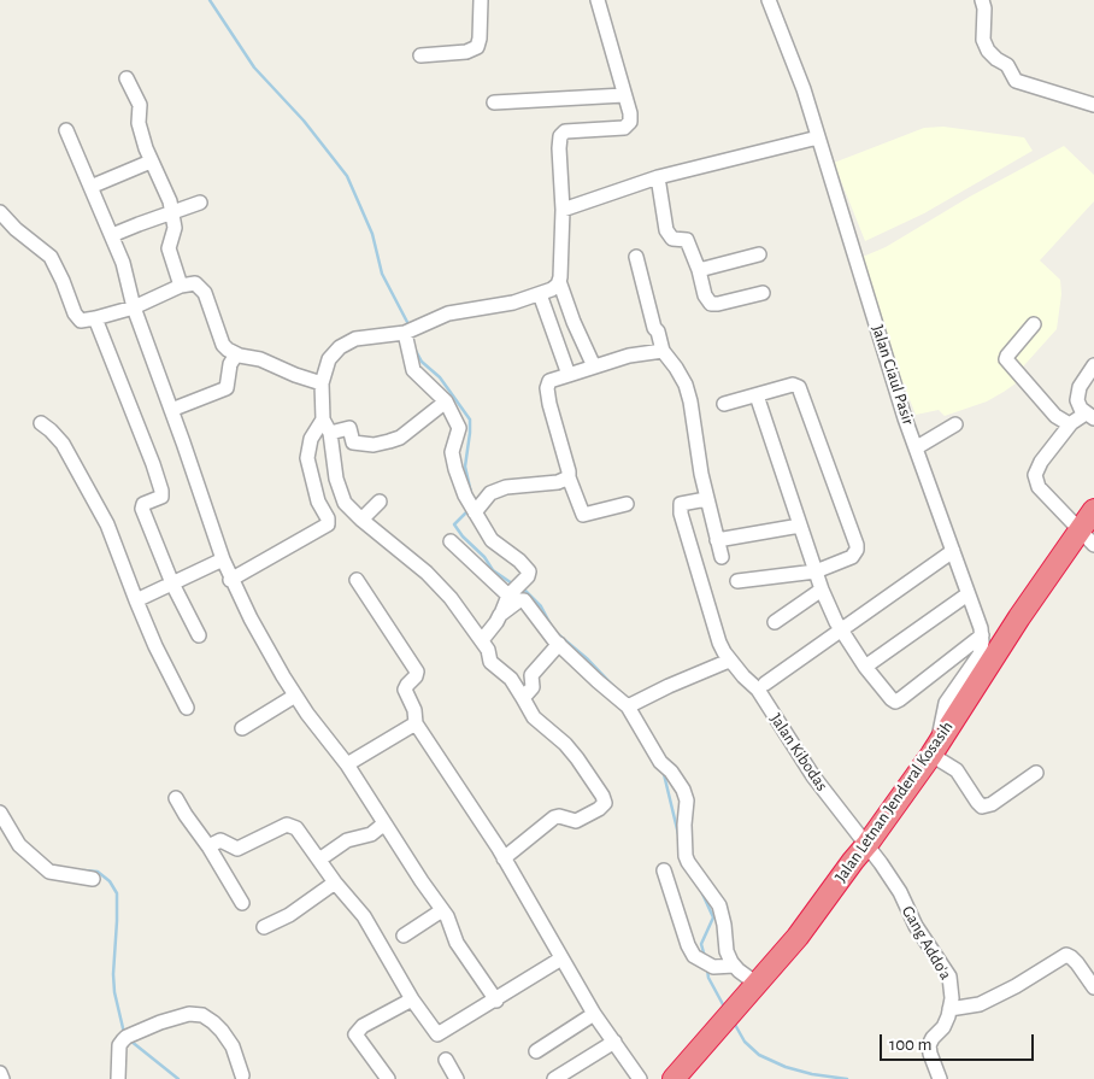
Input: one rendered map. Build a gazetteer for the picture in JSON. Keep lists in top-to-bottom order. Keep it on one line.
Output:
{"streets":{"highway":["Jalan Letnan Jenderal Kosasih"],"street":["Jalan Ciaul Pasir","Jalan Kibodas","Gang Addo'a"]},"crossings":[["Jalan Kibodas","Jalan Letnan Jenderal Kosasih"],["Jalan Kibodas","Gang Addo'a"],["Jalan Letnan Jenderal Kosasih","Gang Addo'a"]],"scale_bar":"100 m"}
